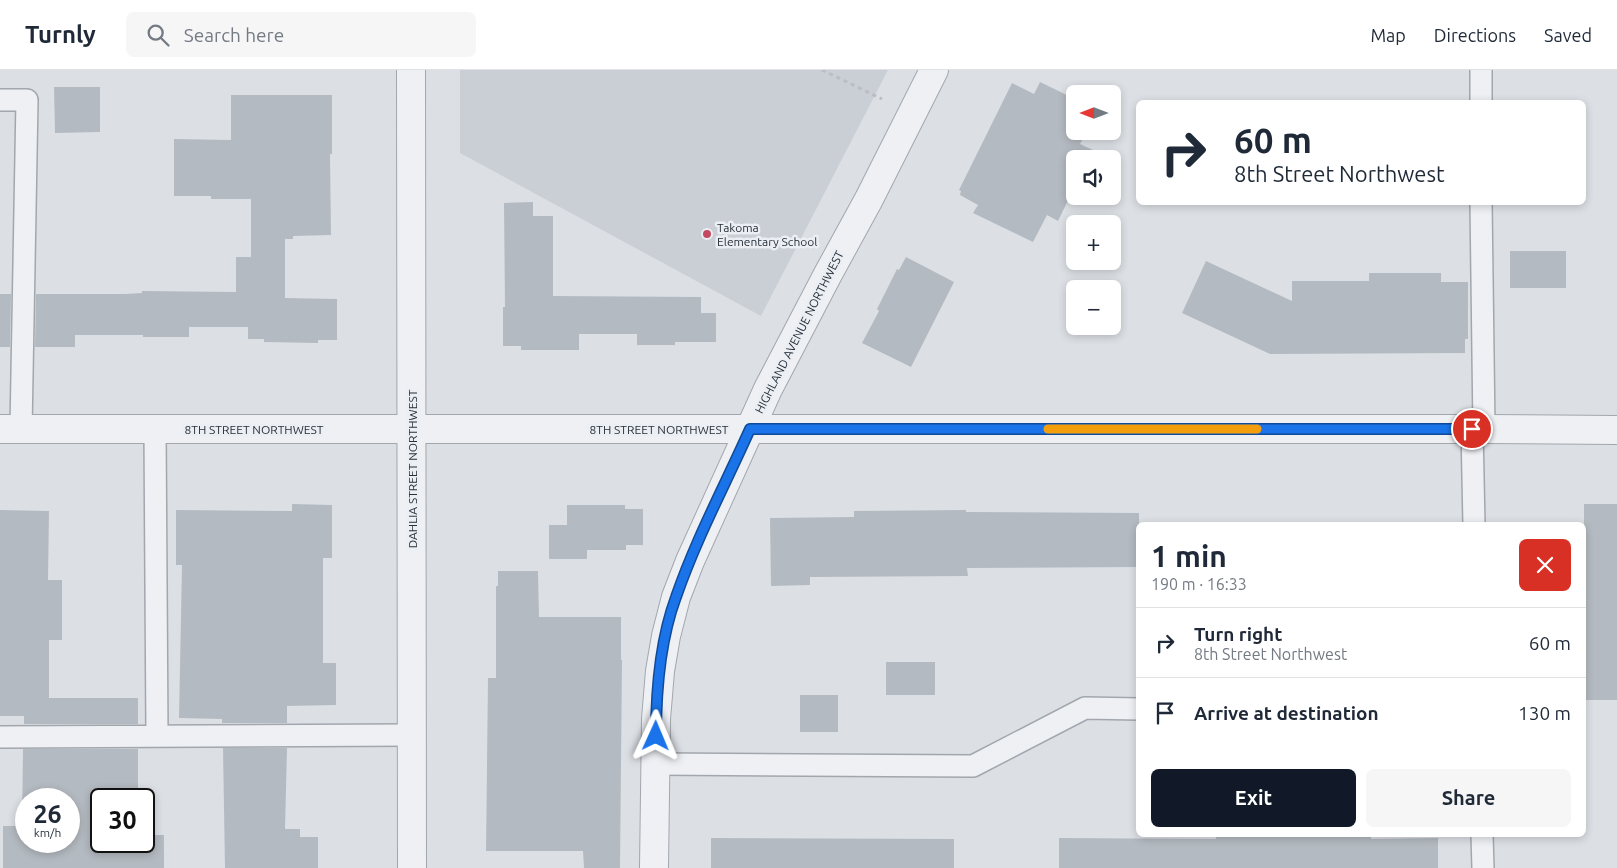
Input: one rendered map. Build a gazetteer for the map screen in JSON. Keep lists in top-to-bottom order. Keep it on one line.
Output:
{"streets":{"street":["HIGHLAND AVENUE NORTHWEST","8TH STREET NORTHWEST","DAHLIA STREET NORTHWEST"]},"crossings":[["HIGHLAND AVENUE NORTHWEST","8TH STREET NORTHWEST"],["8TH STREET NORTHWEST","DAHLIA STREET NORTHWEST"]],"places":["Takoma Elementary School"],"north":"left","page":{"header":"Turnly","search":"Search here","nav":["Map","Directions","Saved"],"map_buttons":["+","−"],"turn":["60 m","8th Street Northwest"],"heading":["1 min","190 m · 16:33"],"list":[{"name":"Turn right","note":"8th Street Northwest","value":"60 m"},{"name":"Arrive at destination","value":"130 m"}],"buttons":["Exit","Share"],"speed":"26 km/h","limit":"30"}}
